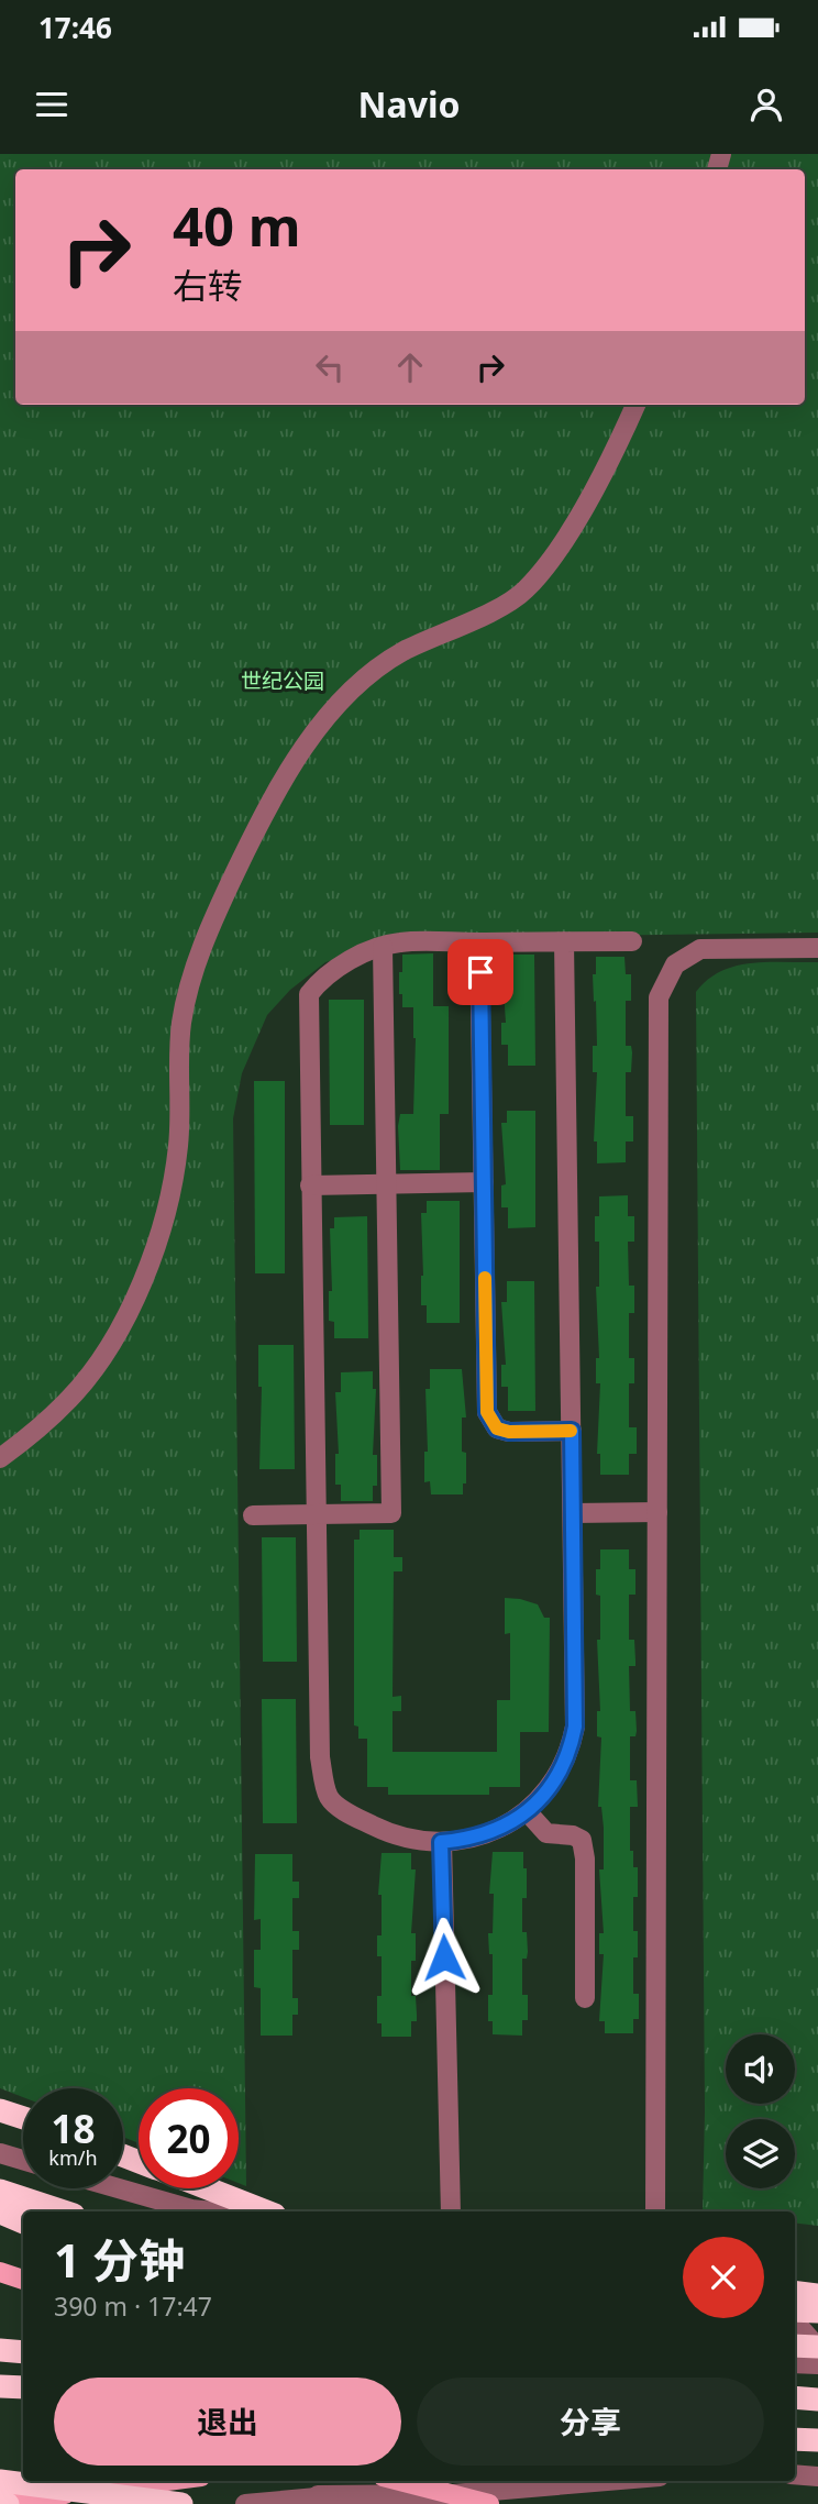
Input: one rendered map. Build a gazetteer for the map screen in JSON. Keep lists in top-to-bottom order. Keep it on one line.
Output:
{"parks":["世纪公园"],"page":{"status":"17:46","header":"Navio","turn":["40 m","右转"],"speed":"18 km/h","limit":"20","heading":["1 分钟","390 m · 17:47"],"buttons":["退出","分享"]}}
